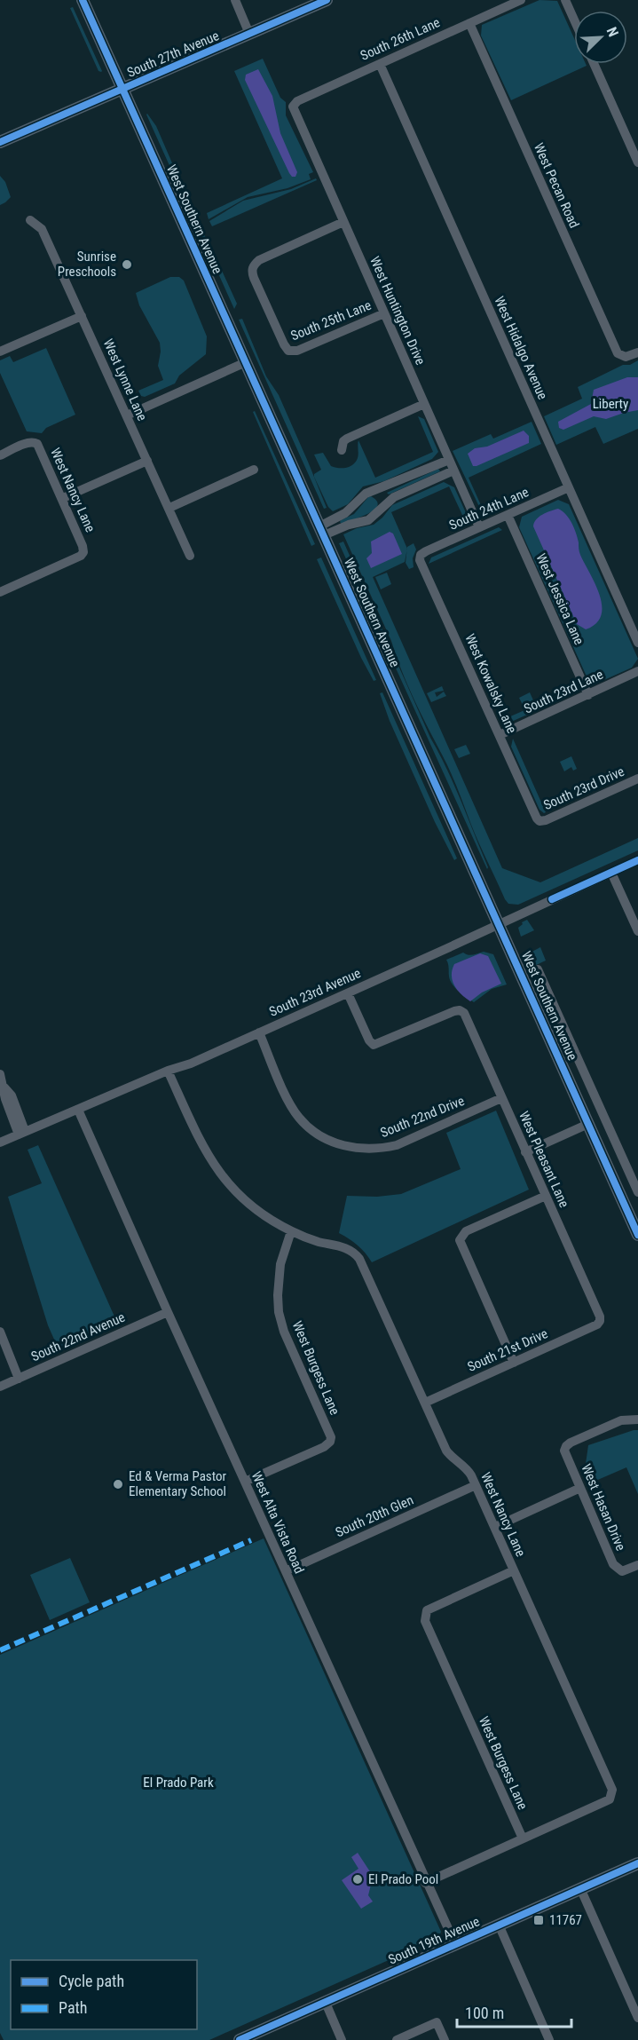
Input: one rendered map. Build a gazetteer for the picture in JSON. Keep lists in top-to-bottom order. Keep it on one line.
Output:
{"streets":{"main road":["South 27th Avenue","West Southern Avenue","South 19th Avenue"],"street":["South 26th Lane","West Pecan Road","West Huntington Drive","South 25th Lane","West Hidalgo Avenue","West Lynne Lane","West Nancy Lane","South 24th Lane","West Jessica Lane","West Kowalsky Lane","South 23rd Lane","South 23rd Drive","South 23rd Avenue","South 22nd Drive","West Pleasant Lane","South 22nd Avenue","South 21st Drive","West Burgess Lane","West Hasan Drive","South 20th Glen","West Alta Vista Road"]},"crossings":[["South 26th Lane","West Pecan Road"],["South 26th Lane","West Huntington Drive"],["South 26th Lane","West Hidalgo Avenue"],["South 27th Avenue","West Southern Avenue"],["West Southern Avenue","South 23rd Avenue"],["West Huntington Drive","South 25th Lane"],["West Huntington Drive","South 24th Lane"],["West Hidalgo Avenue","South 24th Lane"],["West Nancy Lane","South 21st Drive"],["West Nancy Lane","West Burgess Lane"],["West Nancy Lane","South 20th Glen"],["South 24th Lane","West Jessica Lane"],["South 24th Lane","West Kowalsky Lane"],["West Jessica Lane","South 23rd Lane"],["West Kowalsky Lane","South 23rd Lane"],["West Kowalsky Lane","South 23rd Drive"],["South 23rd Avenue","South 22nd Drive"],["South 23rd Avenue","West Pleasant Lane"],["South 23rd Avenue","West Alta Vista Road"],["South 22nd Drive","West Pleasant Lane"],["West Pleasant Lane","South 21st Drive"],["South 22nd Avenue","West Alta Vista Road"],["West Burgess Lane","West Alta Vista Road"],["South 20th Glen","West Alta Vista Road"],["West Alta Vista Road","South 19th Avenue"]],"parks":["Liberty","El Prado Park"],"places":{"other":["Sunrise Preschools","Ed & Verma Pastor Elementary School","El Prado Pool"],"transit":["11767"]},"legend":["Cycle path","Path"],"scale_bar":"100 m","north":"top right"}
